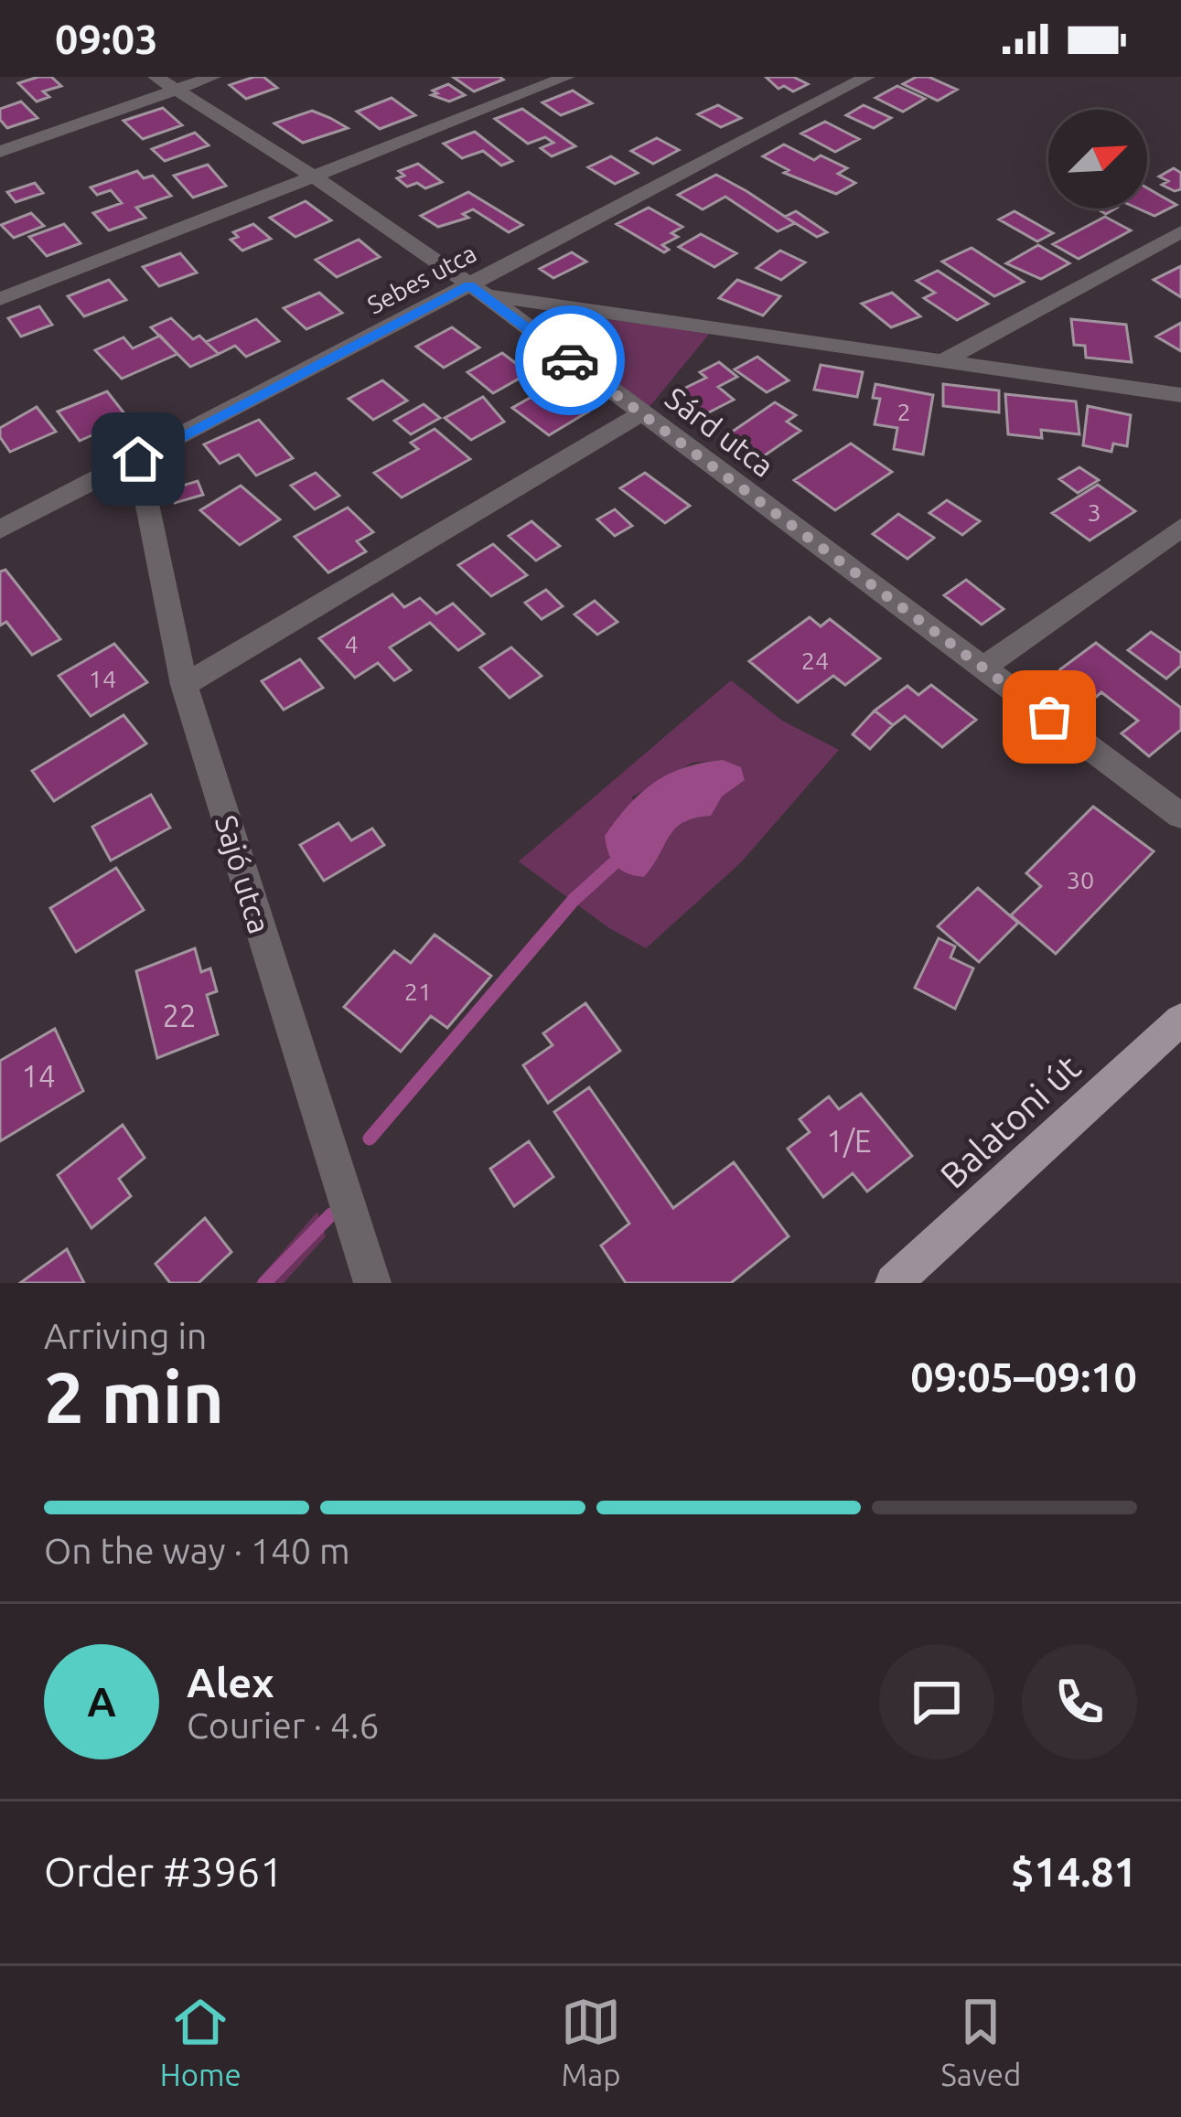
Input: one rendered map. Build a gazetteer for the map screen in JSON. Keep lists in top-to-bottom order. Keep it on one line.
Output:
{"streets":{"main road":["Balatoni út"],"street":["Sebes utca","Sárd utca","Sajó utca"]},"crossings":[["Sebes utca","Sárd utca"],["Sebes utca","Sajó utca"]],"house_numbers":["2","3","4","24","14","30","21","22","14","1/E"],"north":"top right","page":{"status":"09:03","heading":["2 min","Arriving in","09:05–09:10"],"panel":["Alex","Courier · 4.6","Order #3961","$14.81"],"bar":"On the way · 140 m","round":"A","tabs":["Home","Map","Saved"]}}
